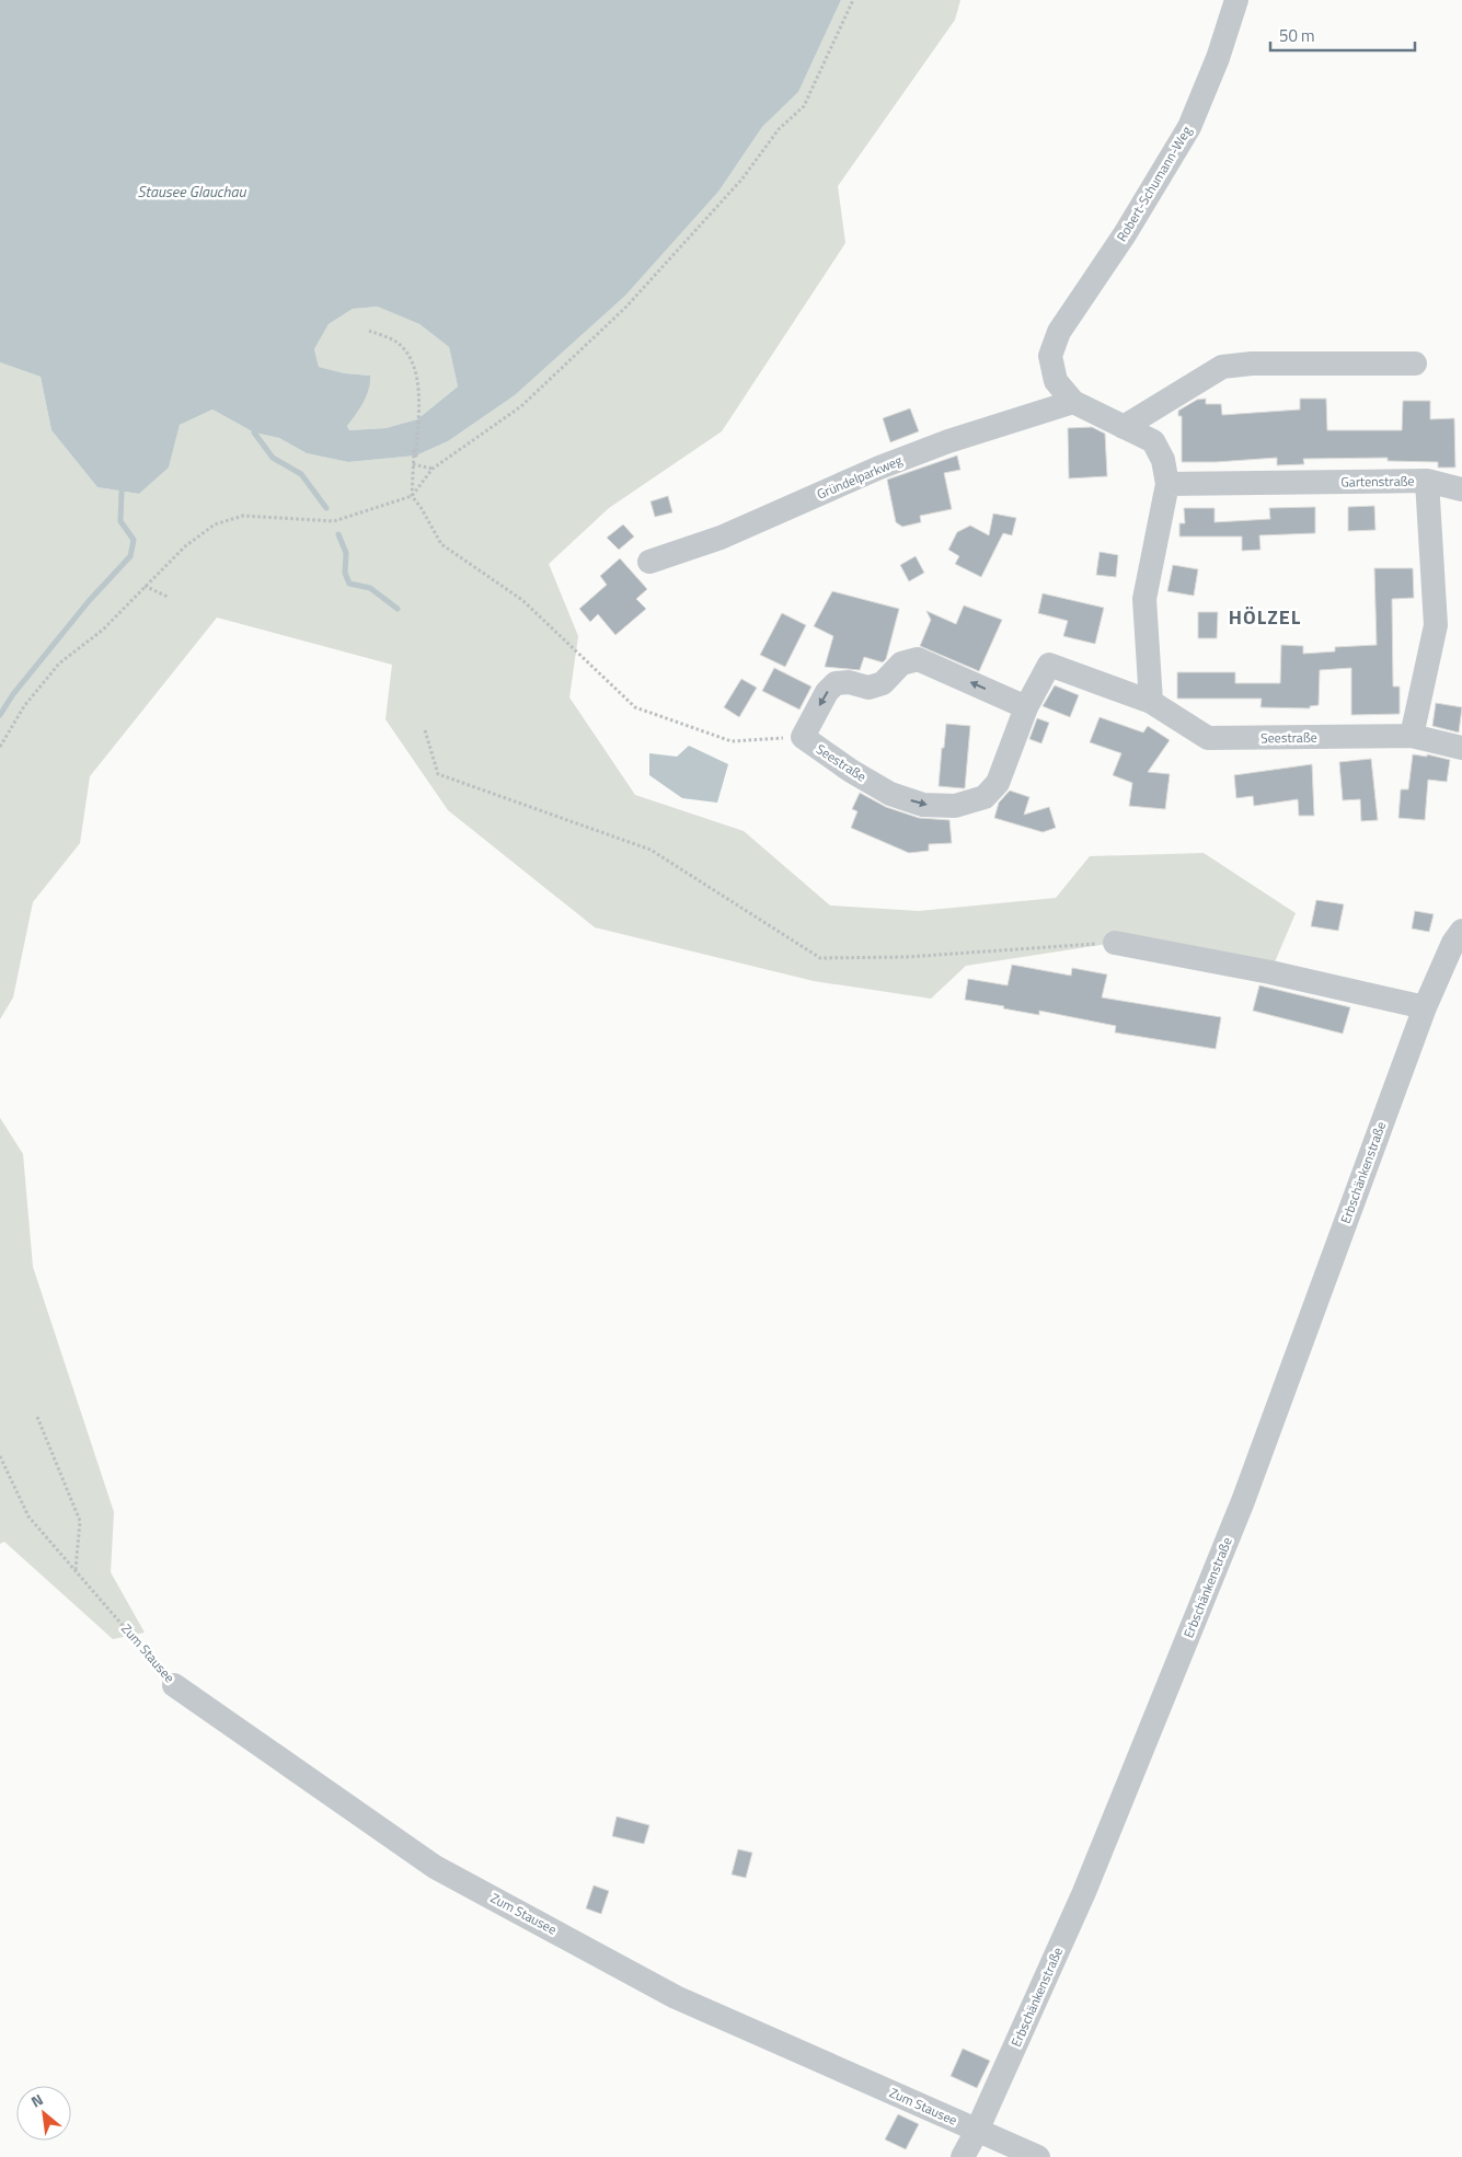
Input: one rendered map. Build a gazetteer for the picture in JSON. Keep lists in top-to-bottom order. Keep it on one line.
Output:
{"streets":{"street":["Robert-Schumann-Weg","Gründelparkweg","Gartenstraße","Seestraße","Erbschänkenstraße","Zum Stausee"]},"crossings":[["Robert-Schumann-Weg","Gründelparkweg"],["Gartenstraße","Seestraße"],["Erbschänkenstraße","Zum Stausee"]],"districts":["HÖLZEL"],"water":["Stausee Glauchau"],"scale_bar":"50 m","north":"top left"}
